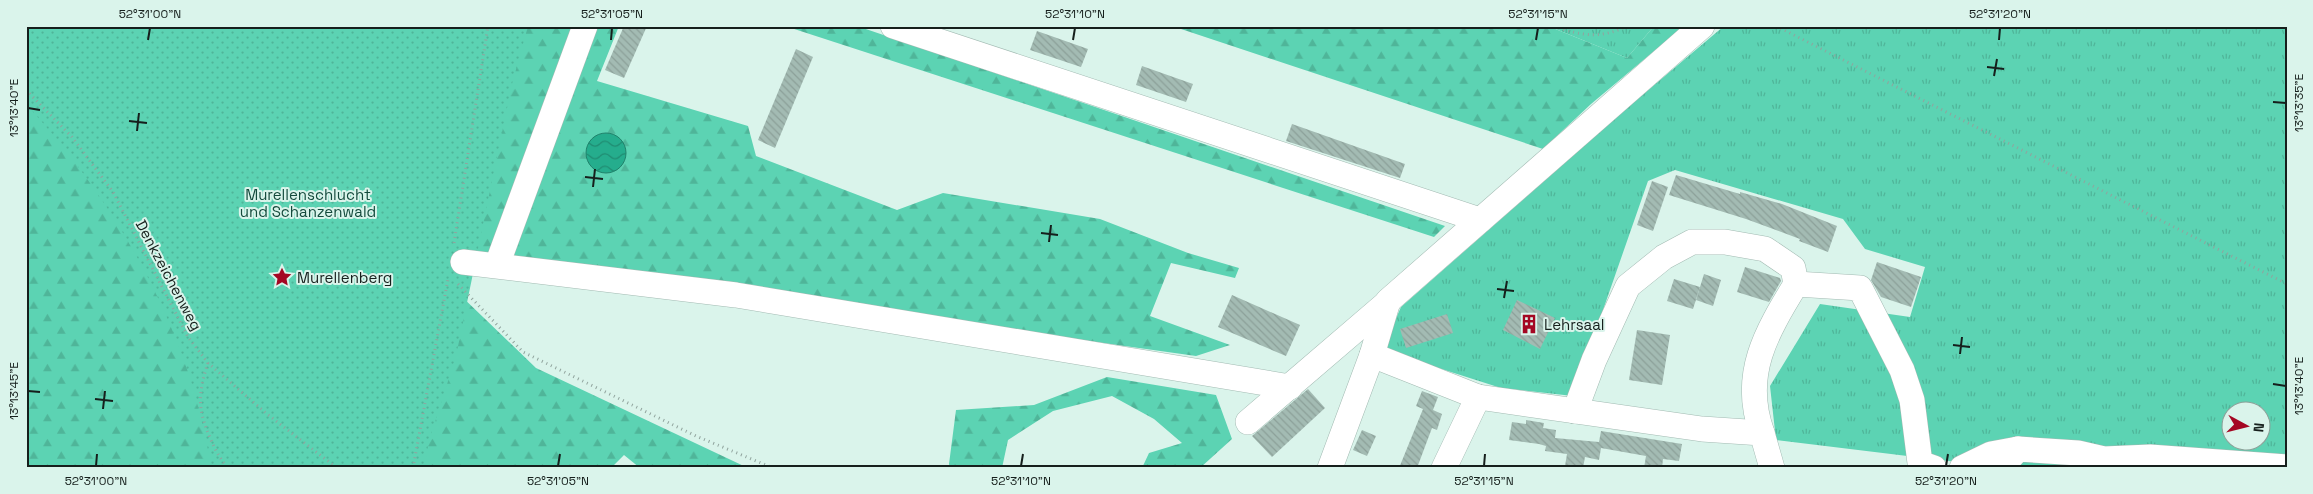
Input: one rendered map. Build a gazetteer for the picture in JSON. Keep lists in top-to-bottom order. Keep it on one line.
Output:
{"streets":{"path":["Denkzeichenweg"]},"parks":["Murellenschlucht und Schanzenwald"],"places":{"place":["Murellenberg"],"building":["Lehrsaal"]},"north":"right","coordinates":["52°31'00\"N","52°31'05\"N","52°31'10\"N","52°31'15\"N","52°31'20\"N","13°13'35\"E","13°13'40\"E","13°13'45\"E"]}
